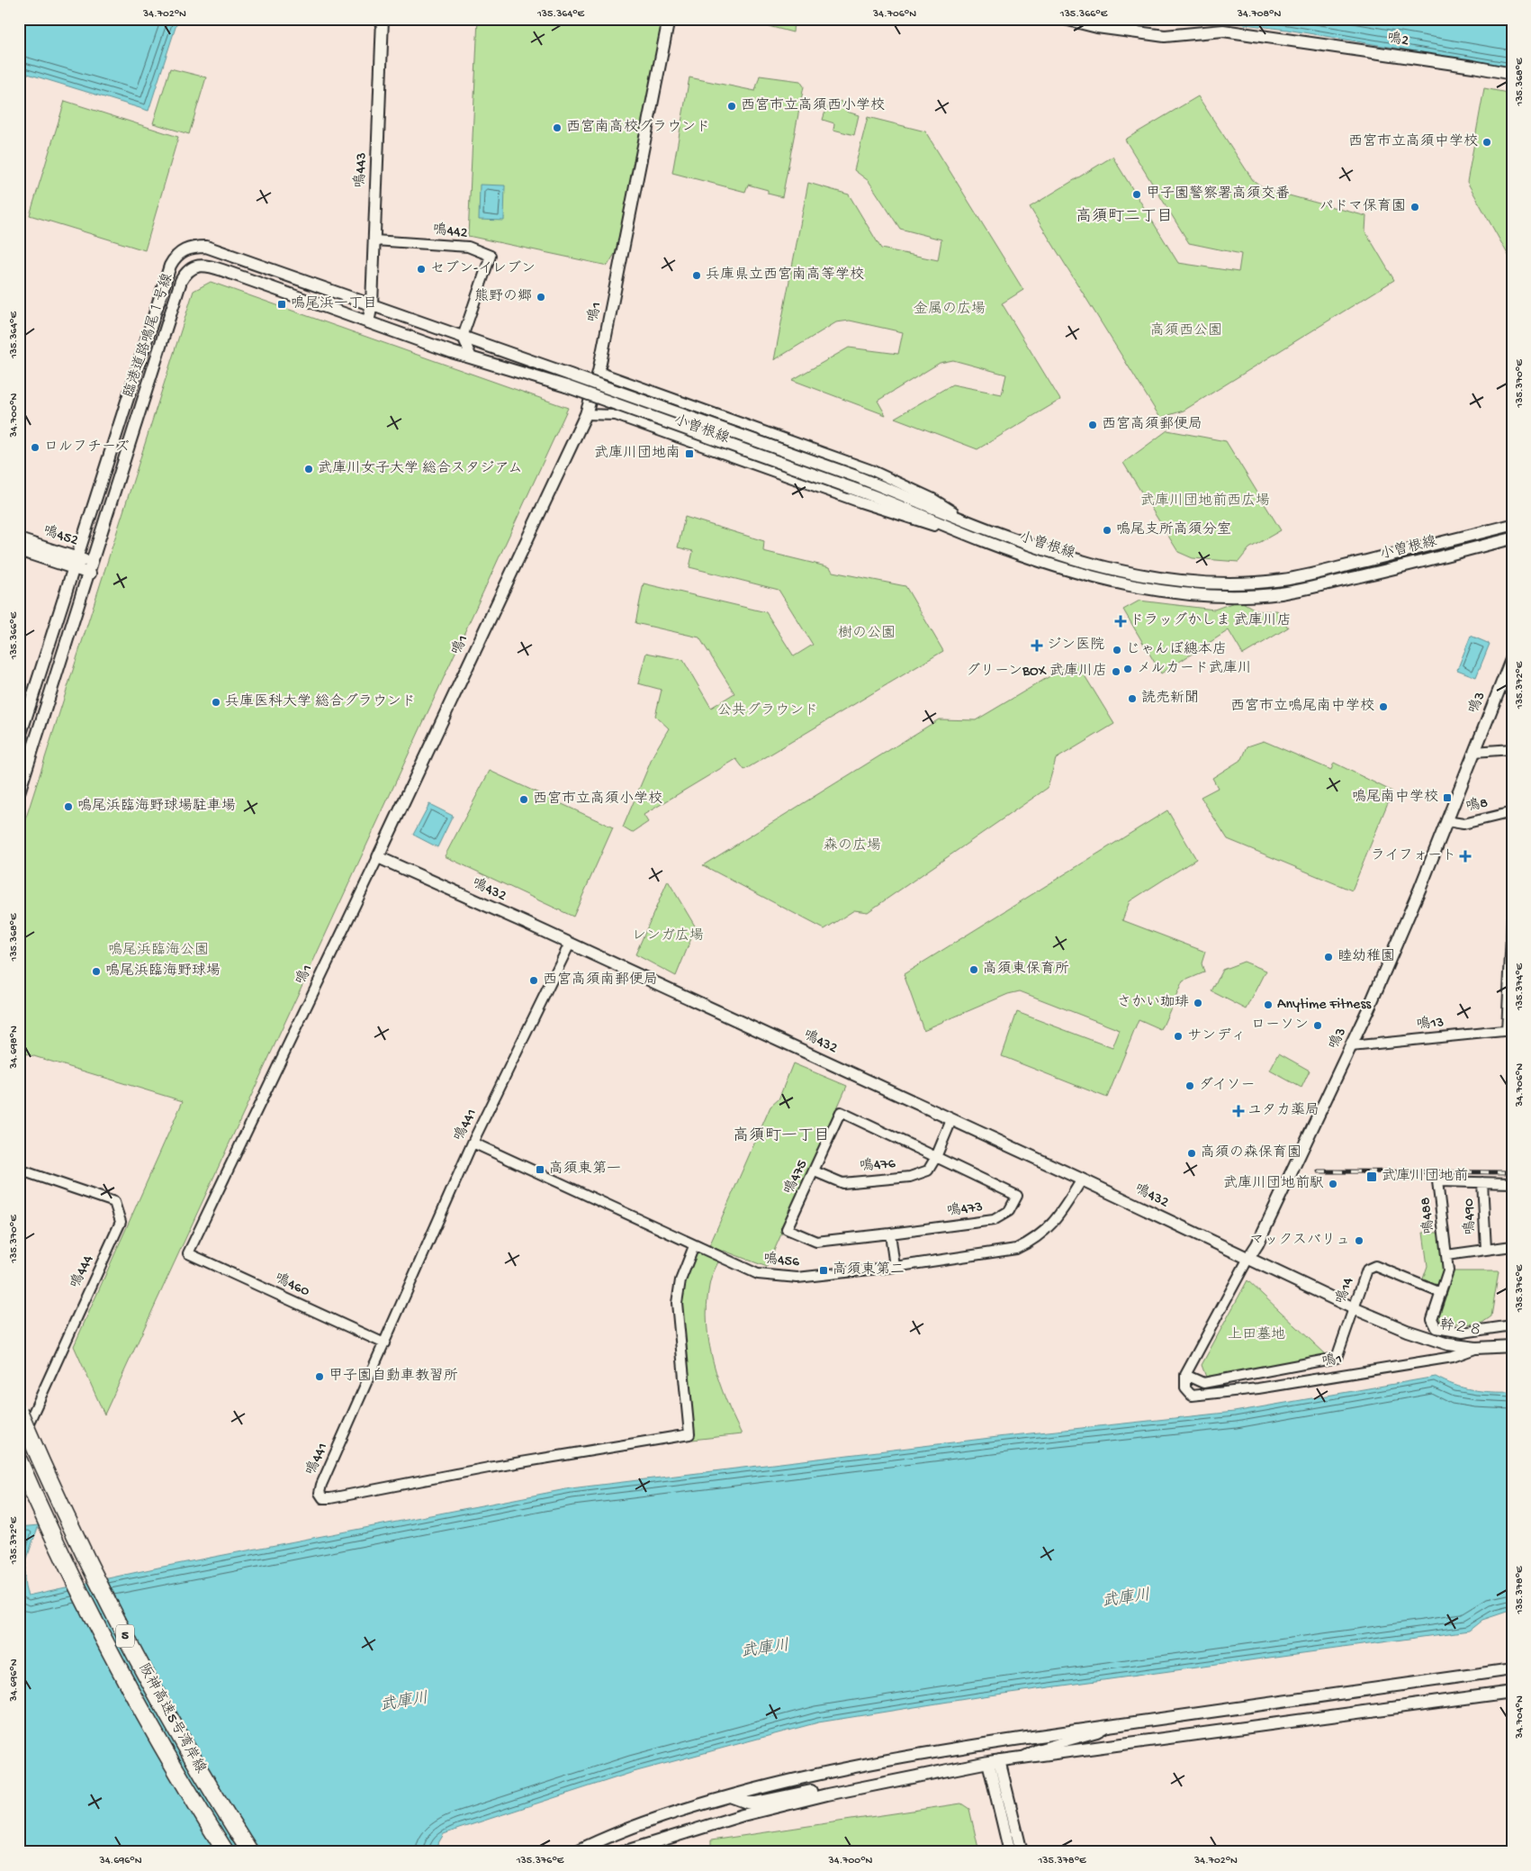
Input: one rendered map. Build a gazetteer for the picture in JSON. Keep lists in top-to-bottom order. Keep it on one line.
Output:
{"streets":{"highway":["5","阪神高速5号湾岸線"],"street":["鳴2","鳴443","鳴442","鳴1","臨港道路鳴尾１号線","小曽根線","鳴452","鳴3","鳴8","鳴432","鳴13","鳴441","鳴476","鳴475","鳴473","鳴488","鳴490","鳴456","鳴444","鳴460","鳴14","幹２８"]},"crossings":[["鳴443","鳴442"],["鳴443","臨港道路鳴尾１号線"],["鳴442","臨港道路鳴尾１号線"],["鳴1","小曽根線"],["鳴1","鳴3"],["鳴1","鳴432"],["鳴1","鳴460"],["鳴1","鳴14"],["鳴1","幹２８"],["臨港道路鳴尾１号線","鳴452"],["鳴3","鳴8"],["鳴3","鳴432"],["鳴3","鳴13"],["鳴3","鳴14"],["鳴432","鳴441"],["鳴432","鳴456"],["鳴432","鳴14"],["鳴432","幹２８"],["鳴441","鳴456"],["鳴441","鳴460"],["鳴476","鳴475"],["鳴476","鳴473"],["鳴475","鳴473"],["鳴488","鳴490"],["鳴488","鳴14"],["鳴14","幹２８"]],"districts":["高須町二丁目","高須町一丁目"],"water":["武庫川"],"parks":["金属の広場","高須西公園","武庫川団地前西広場","樹の公園","公共グラウンド","森の広場","レンガ広場","鳴尾浜臨海公園","上田墓地"],"places":{"other":["西宮市立高須西小学校","西宮南高校グラウンド","西宮市立高須中学校","甲子園警察署高須交番","パドマ保育園","セブン-イレブン","兵庫県立西宮南高等学校","熊野の郷","西宮高須郵便局","ロルフチーズ","武庫川女子大学 総合スタジアム","鳴尾支所高須分室","じゃんぼ總本店","メルカード武庫川","グリーンBOX 武庫川店","読売新聞","兵庫医科大学 総合グラウンド","西宮市立鳴尾南中学校","西宮市立高須小学校","鳴尾浜臨海野球場駐車場","睦幼稚園","高須東保育所","鳴尾浜臨海野球場","西宮高須南郵便局","さかい珈琲","Anytime Fitness","ローソン","サンディ","ダイソー","高須の森保育園","武庫川団地前駅","マックスバリュ","甲子園自動車教習所"],"transit":["鳴尾浜一丁目","武庫川団地南","鳴尾南中学校","高須東第一","武庫川団地前","高須東第二"],"health":["ドラッグかしま 武庫川店","ジン医院","ライフォート","ユタカ薬局"]},"coordinates":["34.702°N","135.364°E","34.706°N","135.366°E","34.708°N","135.368°E","135.370°E","34.700°N","135.372°E","135.374°E","34.698°N","135.376°E","135.378°E","34.696°N","34.704°N"]}
